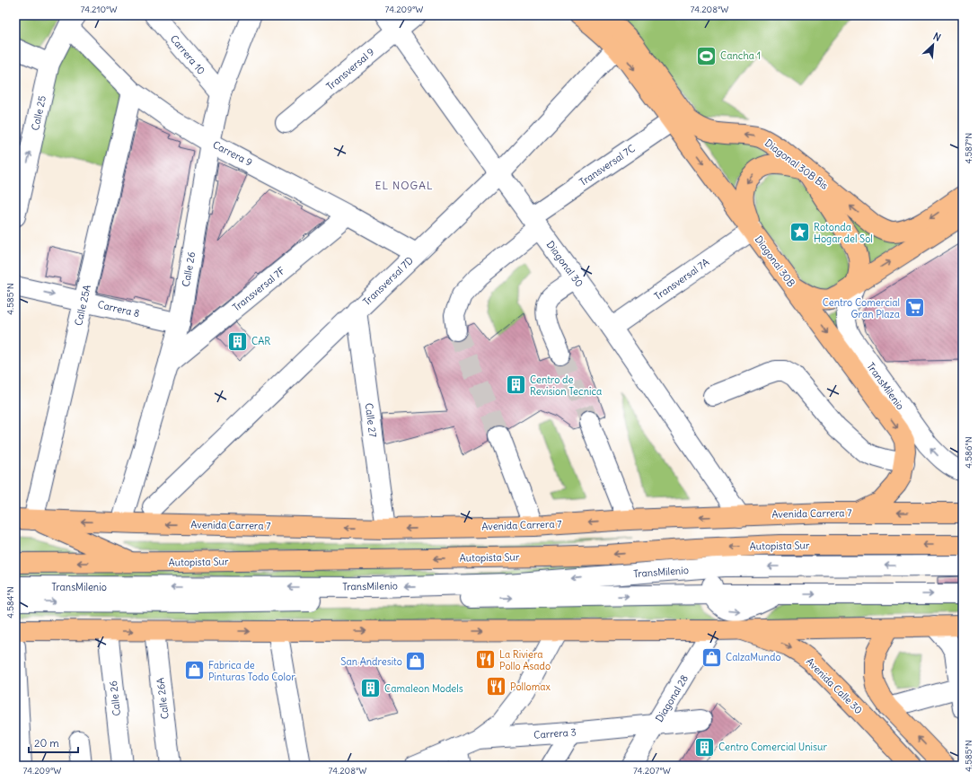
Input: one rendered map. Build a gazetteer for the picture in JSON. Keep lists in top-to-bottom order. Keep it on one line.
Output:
{"streets":{"main road":["Diagonal 30B Bis","Diagonal 30B","Avenida Carrera 7","Autopista Sur","Avenida Calle 30"],"street":["Carrera 10","Transversal 9","Calle 25","Carrera 9","Transversal 7C","Diagonal 30","Calle 26","Transversal 7A","Transversal 7D","Transversal 7F","Calle 25A","Carrera 8","TransMilenio","Calle 27","Calle 26A","Diagonal 28","Carrera 3"]},"crossings":[["Carrera 10","Calle 26"],["Transversal 9","Diagonal 30"],["Calle 25","Carrera 9"],["Carrera 9","Calle 26"],["Carrera 9","Transversal 7D"],["Carrera 9","Transversal 7F"],["Carrera 9","Calle 25A"],["Diagonal 30B Bis","Transversal 7C"],["Diagonal 30B Bis","Diagonal 30B"],["Transversal 7C","Diagonal 30B"],["Transversal 7C","Diagonal 30"],["Diagonal 30B","Transversal 7A"],["Diagonal 30B","Transversal 7D"],["Diagonal 30B","Avenida Carrera 7"],["Diagonal 30","Transversal 7A"],["Diagonal 30","Transversal 7D"],["Diagonal 30","Avenida Carrera 7"],["Calle 26","Transversal 7F"],["Calle 26","Carrera 8"],["Calle 26","Avenida Carrera 7"],["Transversal 7D","Calle 27"],["Calle 25A","Carrera 8"],["Calle 25A","Avenida Carrera 7"],["Calle 27","Avenida Carrera 7"],["Diagonal 28","Carrera 3"]],"one_way":["Calle 25","Diagonal 30B Bis","Carrera 8","Avenida Calle 30"],"districts":["EL NOGAL"],"places":{"sports":["Cancha 1"],"place":["Rotonda Hogar del Sol"],"supermarket":["Centro Comercial Gran Plaza"],"building":["CAR","Centro de Revision Tecnica","Camaleon Models","Centro Comercial Unisur"],"shop":["CalzaMundo","San Andresito","Fabrica de Pinturas Todo Color"],"restaurant":["La Riviera Pollo Asado","Pollomax"]},"scale_bar":"20 m","north":"top right","coordinates":["74.210°W","74.209°W","74.208°W","4.587°N","4.585°N","4.586°N","4.584°N","74.207°W"]}
